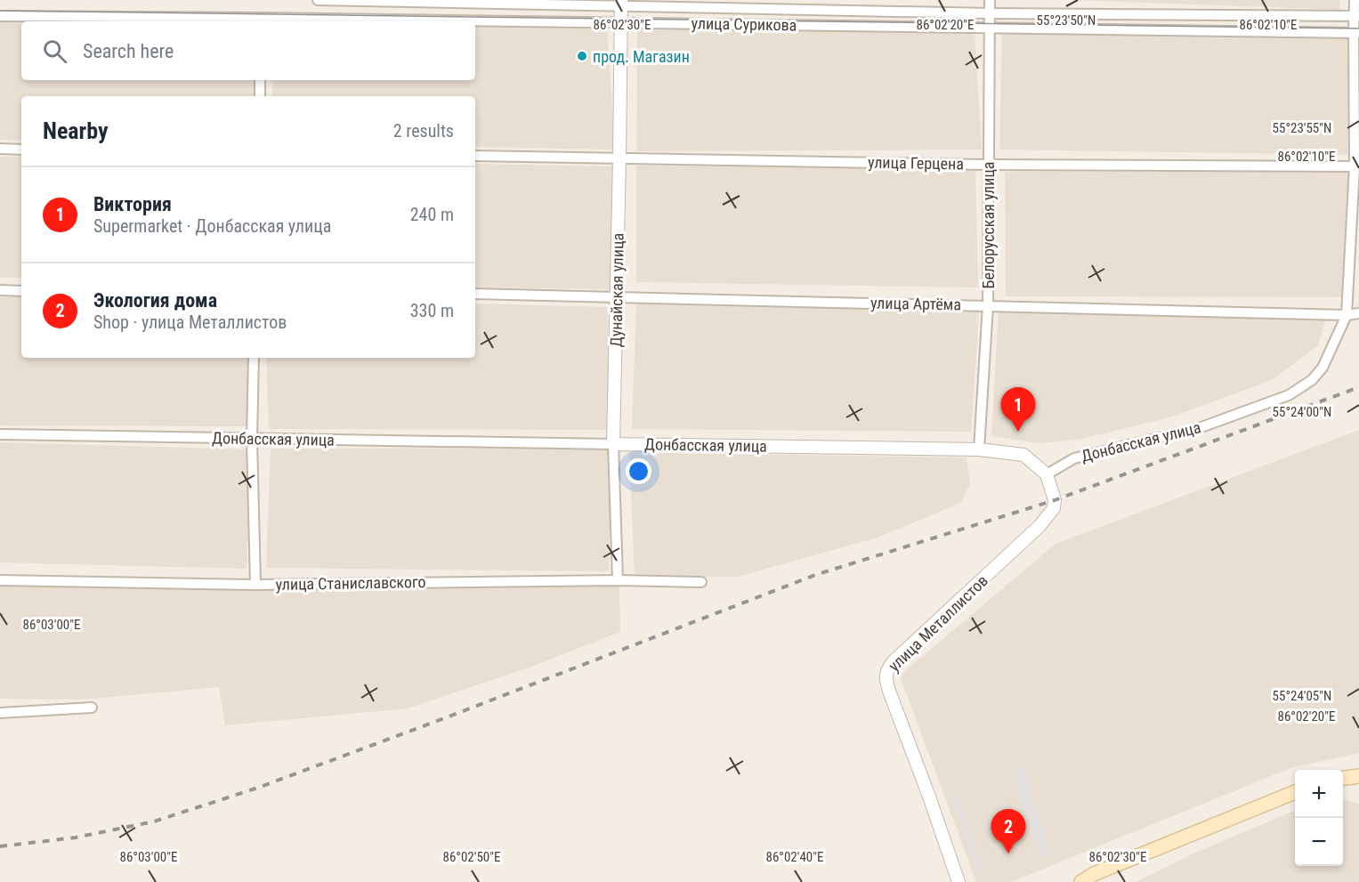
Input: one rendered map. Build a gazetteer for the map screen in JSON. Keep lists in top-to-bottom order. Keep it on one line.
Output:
{"streets":{"street":["улица Сурикова","улица Герцена","Белорусская улица","Дунайская улица","улица Артёма","Донбасская улица","улица Станиславского","улица Металлистов"]},"crossings":[["улица Сурикова","Белорусская улица"],["улица Сурикова","Дунайская улица"],["улица Герцена","Белорусская улица"],["улица Герцена","Дунайская улица"],["Белорусская улица","улица Артёма"],["Белорусская улица","Донбасская улица"],["Дунайская улица","улица Артёма"],["Дунайская улица","Донбасская улица"],["Дунайская улица","улица Станиславского"],["улица Артёма","Донбасская улица"],["Донбасская улица","улица Металлистов"]],"places":["прод. Магазин"],"page":{"search":"Search here","heading":["Nearby","2 results"],"list":[{"mark":"1","name":"Виктория","note":"Supermarket · Донбасская улица","value":"240 m"},{"mark":"2","name":"Экология дома","note":"Shop · улица Металлистов","value":"330 m"}],"pins":["1","2"],"map_buttons":["+","−"]},"coordinates":["55°23'50\"N","86°02'10\"E","86°02'30\"E","86°02'20\"E","55°23'55\"N","55°24'00\"N","86°03'00\"E","55°24'05\"N","86°02'50\"E","86°02'40\"E"]}
